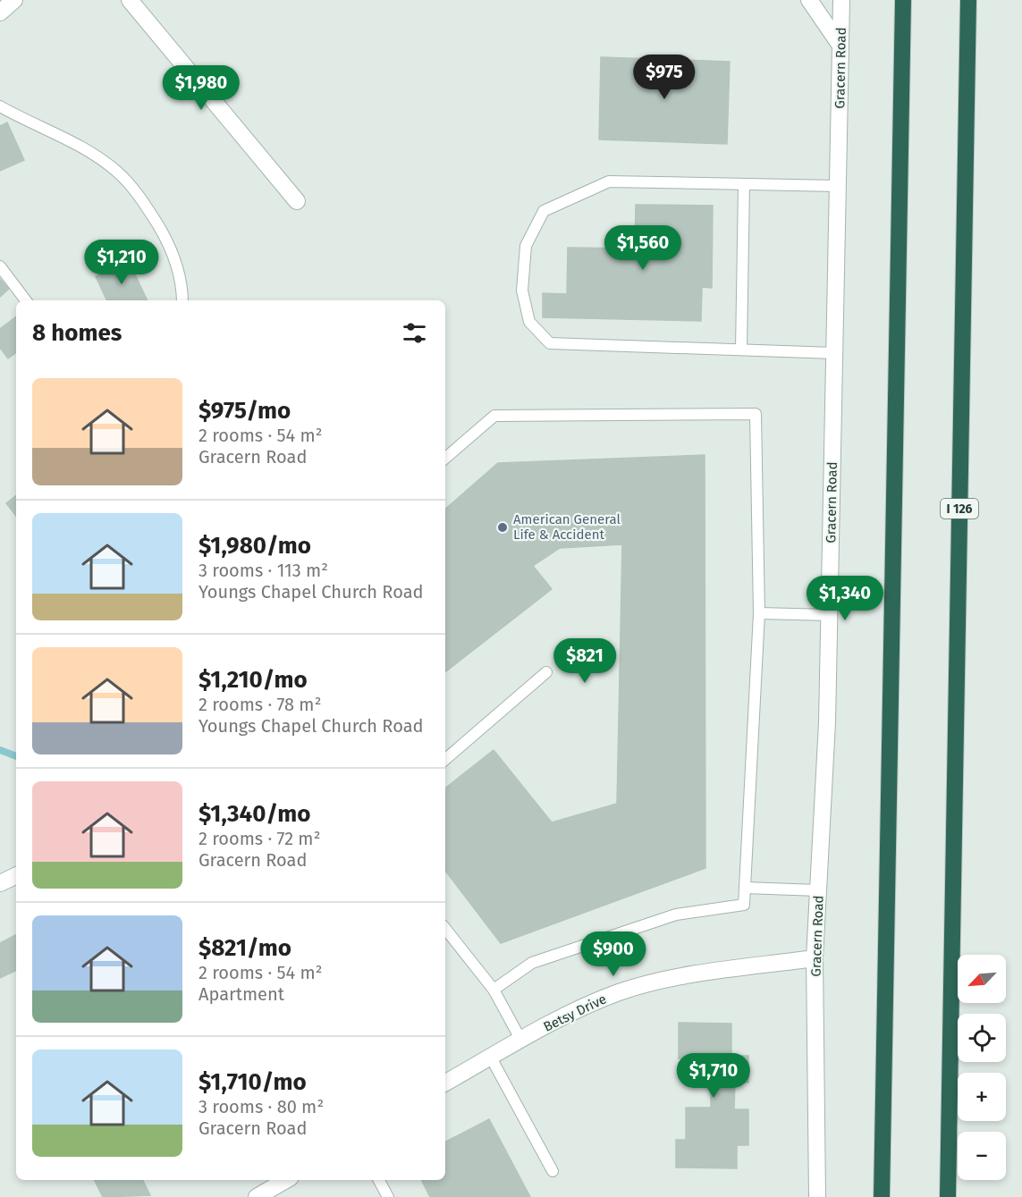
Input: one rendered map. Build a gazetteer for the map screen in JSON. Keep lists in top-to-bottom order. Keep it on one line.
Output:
{"streets":{"highway":["I 126"],"street":["Gracern Road","Betsy Drive"]},"crossings":[["Gracern Road","Betsy Drive"]],"places":["American General Life & Accident"],"north":"bottom left","page":{"price":["$975","$1,980","$1,560","$1,210","$1,340","$821","$900","$1,710"],"heading":"8 homes","list":[{"name":"$975/mo","note":"2 rooms · 54 m² · Gracern Road"},{"name":"$1,980/mo","note":"3 rooms · 113 m² · Youngs Chapel Church Road"},{"name":"$1,210/mo","note":"2 rooms · 78 m² · Youngs Chapel Church Road"},{"name":"$1,340/mo","note":"2 rooms · 72 m² · Gracern Road"},{"name":"$821/mo","note":"2 rooms · 54 m² · Apartment"},{"name":"$1,710/mo","note":"3 rooms · 80 m² · Gracern Road"}],"map_buttons":["+","−"]}}
